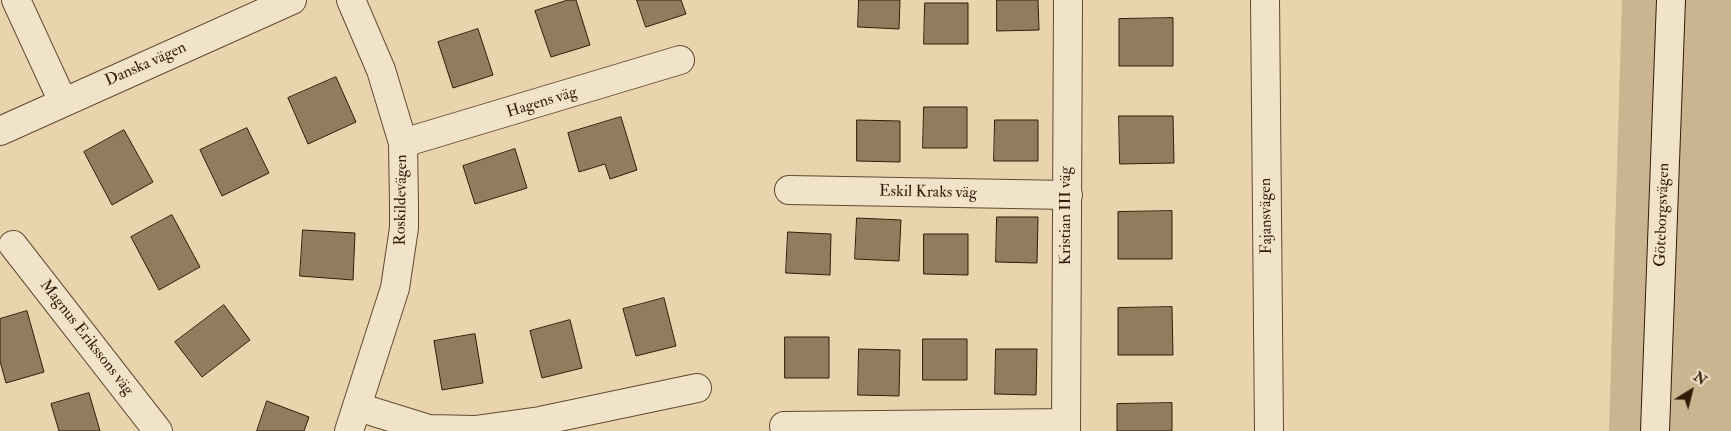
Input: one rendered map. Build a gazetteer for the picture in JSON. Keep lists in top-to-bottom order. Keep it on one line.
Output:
{"streets":{"street":["Danska vägen","Hagens väg","Eskil Kraks väg","Roskildevägen","Göteborgsvägen","Kristian III väg","Fajansvägen","Magnus Erikssons väg"]},"crossings":[["Hagens väg","Roskildevägen"],["Eskil Kraks väg","Kristian III väg"]],"north":"top right"}
